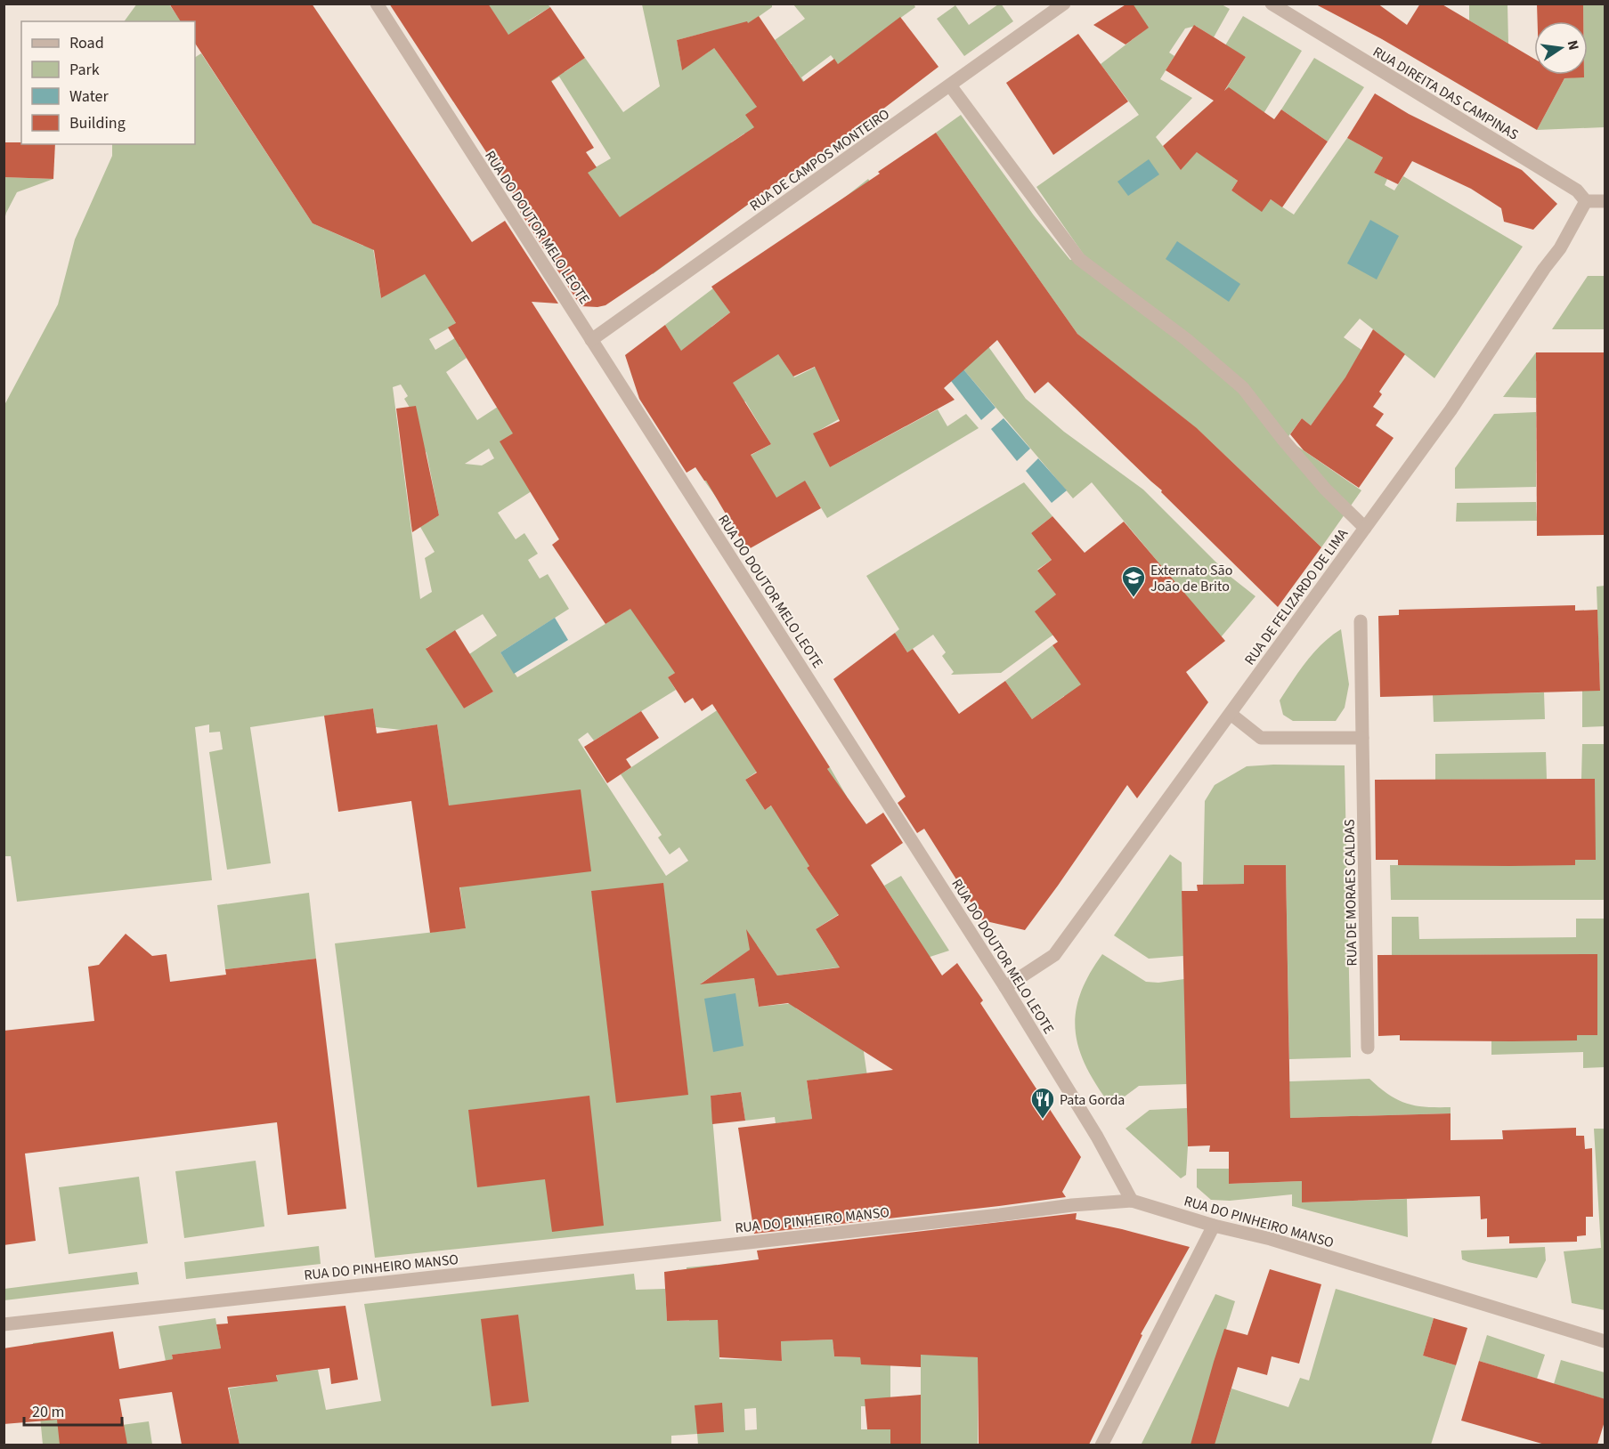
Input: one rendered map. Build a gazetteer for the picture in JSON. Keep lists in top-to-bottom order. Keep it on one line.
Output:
{"streets":{"street":["RUA DIREITA DAS CAMPINAS","RUA DE CAMPOS MONTEIRO","RUA DO DOUTOR MELO LEOTE","RUA DE FELIZARDO DE LIMA","RUA DE MORAES CALDAS","RUA DO PINHEIRO MANSO"]},"crossings":[["RUA DIREITA DAS CAMPINAS","RUA DE FELIZARDO DE LIMA"],["RUA DE CAMPOS MONTEIRO","RUA DO DOUTOR MELO LEOTE"],["RUA DO DOUTOR MELO LEOTE","RUA DE FELIZARDO DE LIMA"],["RUA DO DOUTOR MELO LEOTE","RUA DO PINHEIRO MANSO"]],"places":{"school or university":["Externato São João de Brito"],"restaurant":["Pata Gorda"]},"legend":["Road","Park","Water","Building"],"scale_bar":"20 m","north":"right"}
